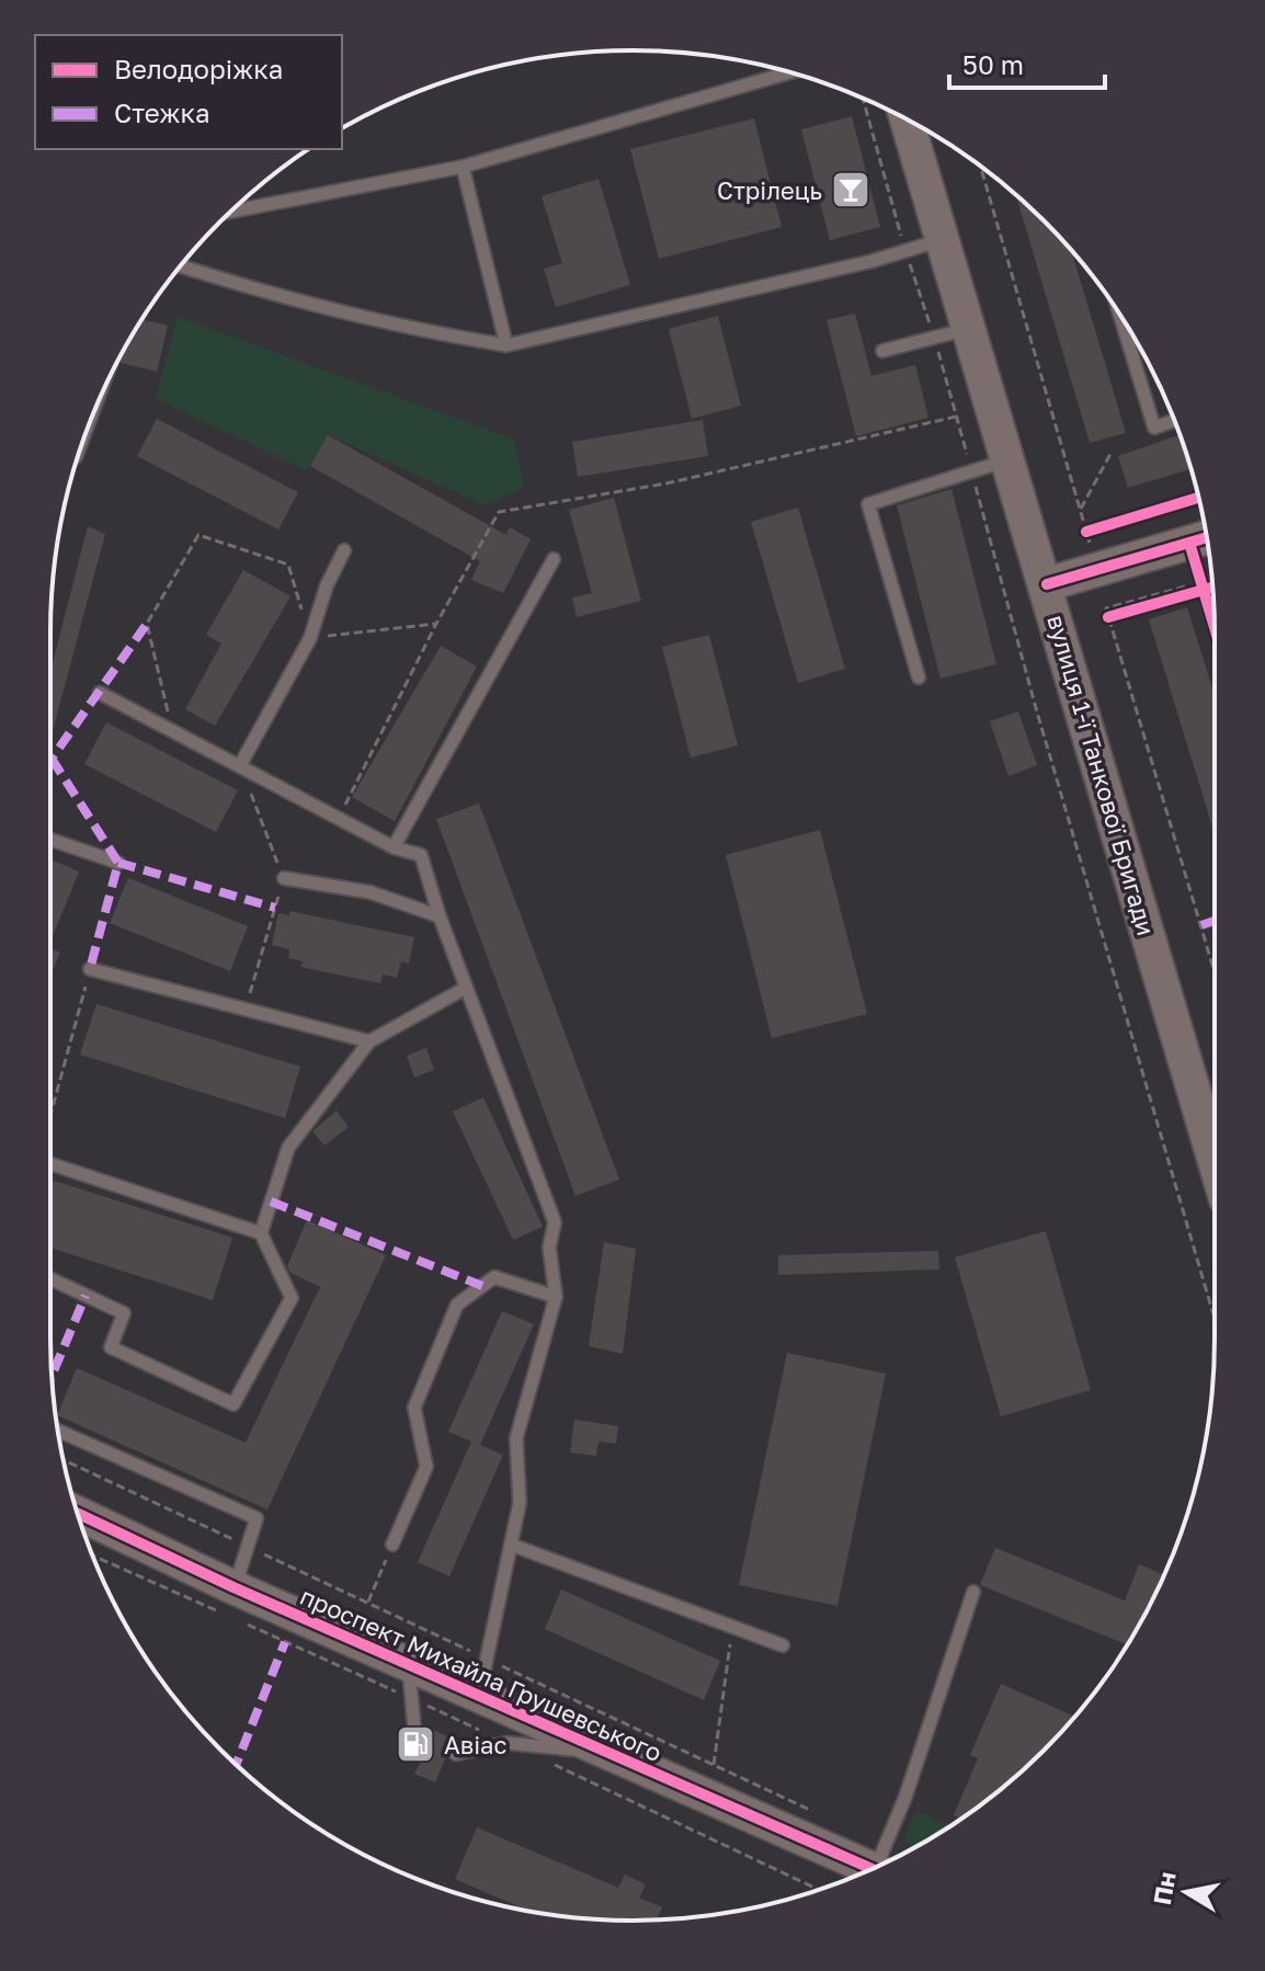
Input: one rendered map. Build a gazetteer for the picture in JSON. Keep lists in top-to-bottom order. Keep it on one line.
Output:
{"streets":{"main road":["вулиця 1-ї Танкової Бригади","проспект Михайла Грушевського"]},"places":{"bar":["Стрілець"],"fuel station":["Авіас"]},"legend":["Велодоріжка","Стежка"],"scale_bar":"50 m","north":"left"}
